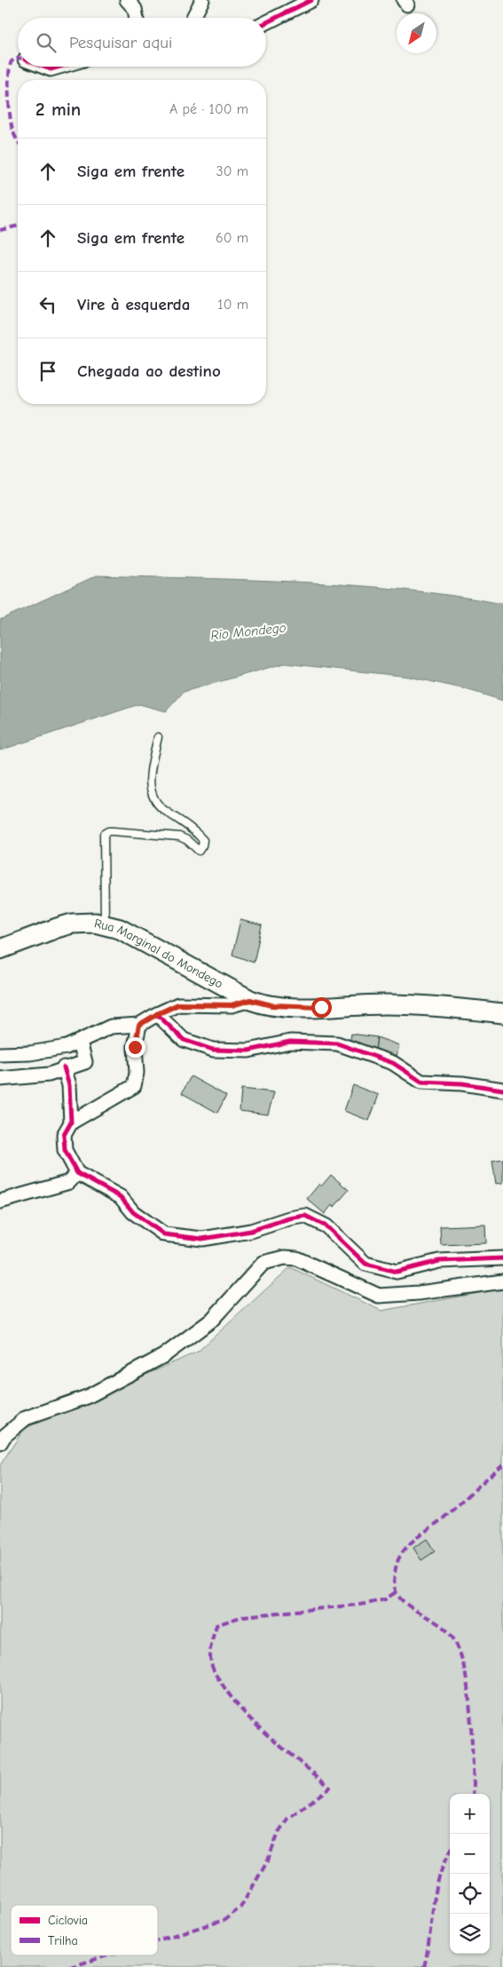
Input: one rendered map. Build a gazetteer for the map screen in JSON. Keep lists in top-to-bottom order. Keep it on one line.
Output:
{"streets":{"main road":["Rua Marginal do Mondego"]},"water":["Rio Mondego"],"legend":["Ciclovia","Trilha"],"north":"bottom left","page":{"search":"Pesquisar aqui","heading":["2 min","A pé · 100 m"],"list":[["Siga em frente","30 m"],["Siga em frente","60 m"],["Vire à esquerda","10 m"],"Chegada ao destino"],"map_buttons":["+","−"]}}
